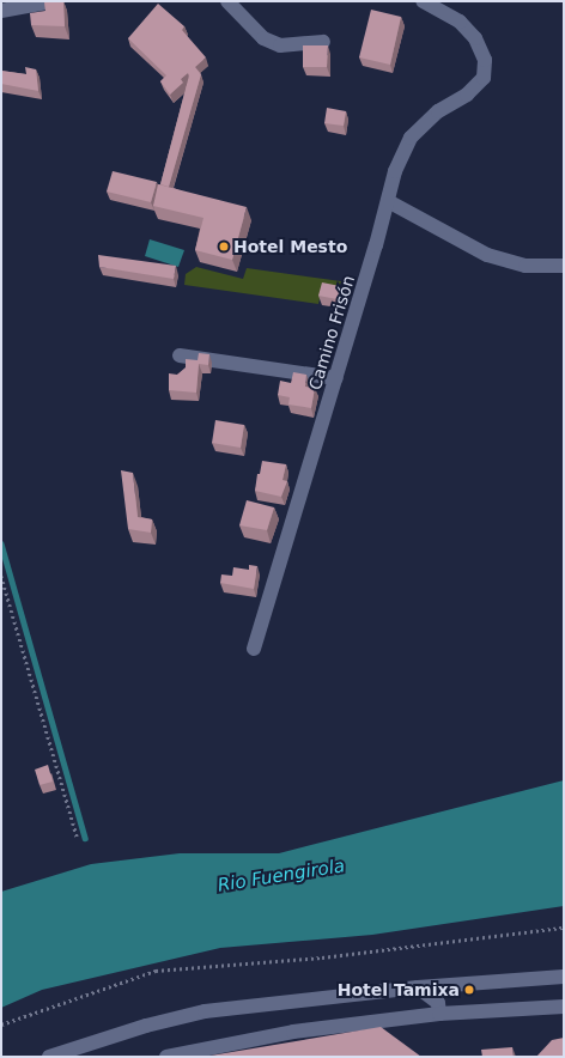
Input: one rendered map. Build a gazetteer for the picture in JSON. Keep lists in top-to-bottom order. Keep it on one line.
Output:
{"streets":{"street":["Camino Frisón"]},"water":["Rio Fuengirola"],"places":["Hotel Mesto","Hotel Tamixa"]}
